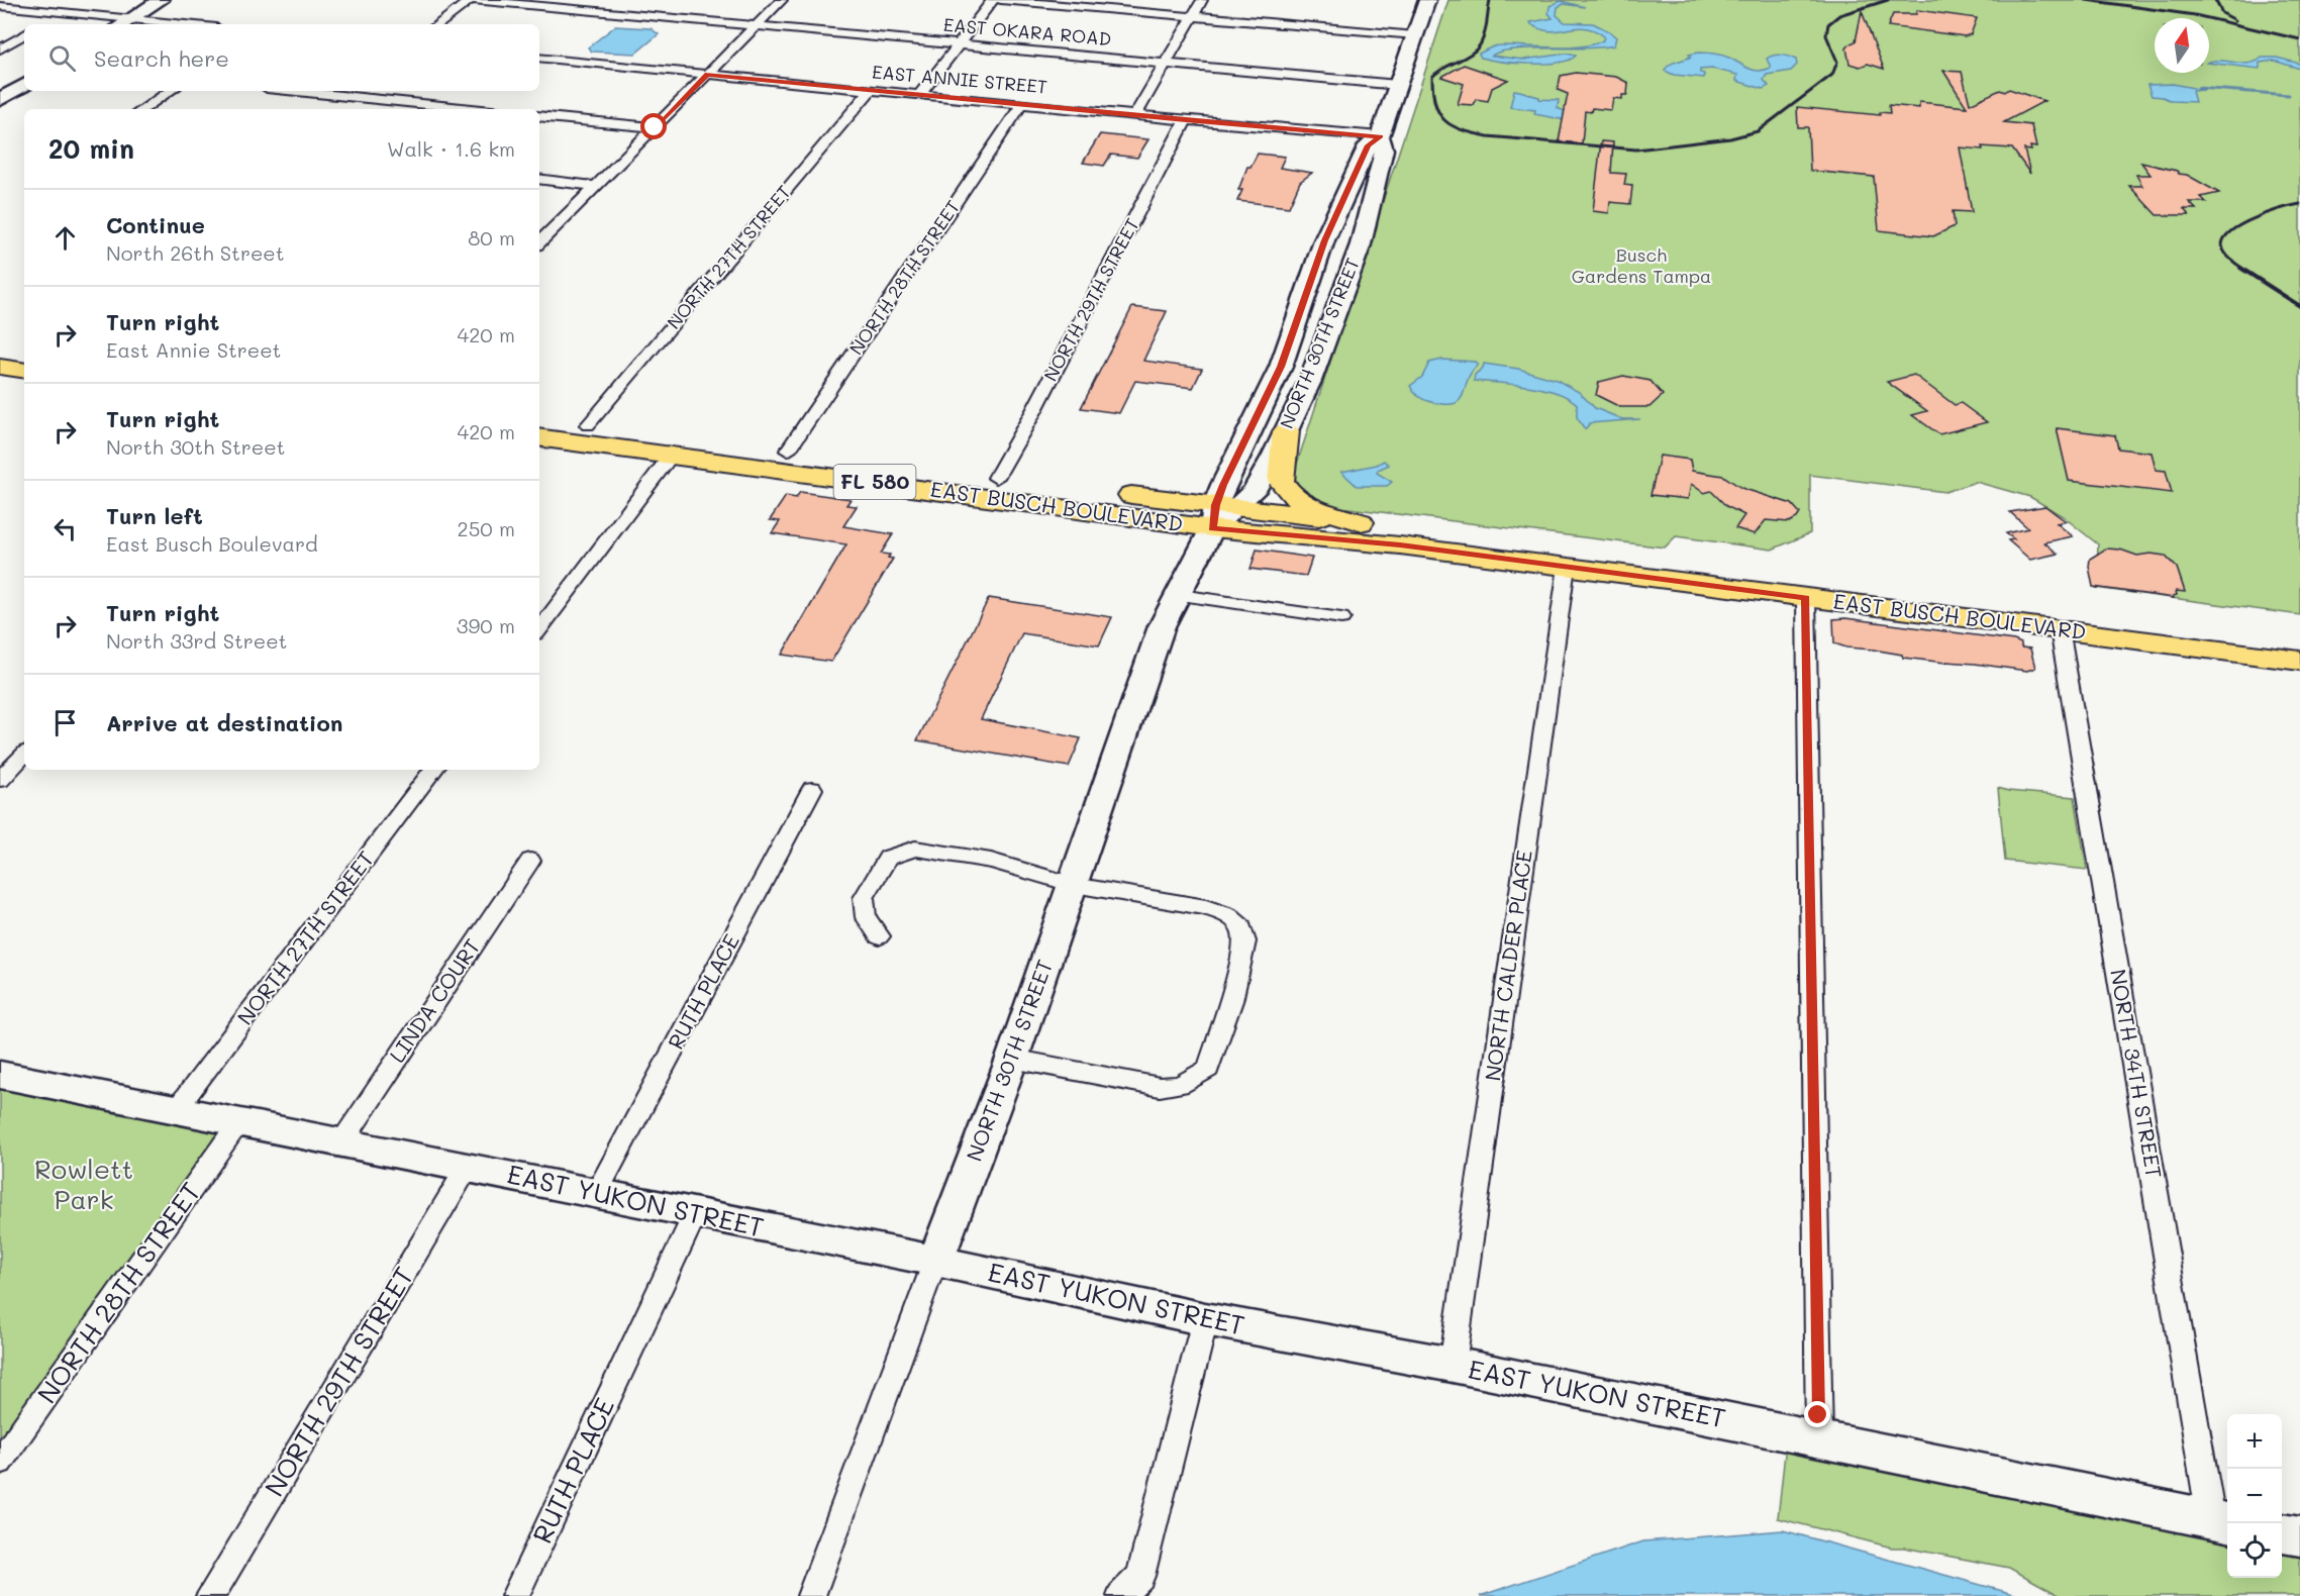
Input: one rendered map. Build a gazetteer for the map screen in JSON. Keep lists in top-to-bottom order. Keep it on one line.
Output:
{"streets":{"main road":["FL 580","EAST BUSCH BOULEVARD"],"street":["EAST OKARA ROAD","EAST ANNIE STREET","NORTH 27TH STREET","NORTH 28TH STREET","NORTH 29TH STREET","NORTH 30TH STREET","NORTH CALDER PLACE","RUTH PLACE","LINDA COURT","NORTH 34TH STREET","EAST YUKON STREET"]},"crossings":[["EAST OKARA ROAD","NORTH 30TH STREET"],["EAST ANNIE STREET","NORTH 27TH STREET"],["EAST ANNIE STREET","NORTH 28TH STREET"],["EAST ANNIE STREET","NORTH 29TH STREET"],["EAST ANNIE STREET","NORTH 30TH STREET"],["NORTH 27TH STREET","EAST BUSCH BOULEVARD"],["NORTH 27TH STREET","EAST YUKON STREET"],["NORTH 28TH STREET","EAST BUSCH BOULEVARD"],["NORTH 28TH STREET","EAST YUKON STREET"],["NORTH 29TH STREET","EAST BUSCH BOULEVARD"],["NORTH 29TH STREET","EAST YUKON STREET"],["NORTH 30TH STREET","EAST BUSCH BOULEVARD"],["NORTH 30TH STREET","EAST YUKON STREET"],["EAST BUSCH BOULEVARD","NORTH CALDER PLACE"],["EAST BUSCH BOULEVARD","NORTH 34TH STREET"],["NORTH CALDER PLACE","EAST YUKON STREET"],["RUTH PLACE","EAST YUKON STREET"],["LINDA COURT","EAST YUKON STREET"],["NORTH 34TH STREET","EAST YUKON STREET"]],"parks":["Busch Gardens Tampa","Rowlett Park"],"north":"top","page":{"search":"Search here","heading":["20 min","Walk · 1.6 km"],"list":[["Continue","North 26th Street","80 m"],["Turn right","East Annie Street","420 m"],["Turn right","North 30th Street","420 m"],["Turn left","East Busch Boulevard","250 m"],["Turn right","North 33rd Street","390 m"],"Arrive at destination"],"map_buttons":["+","−"]}}
